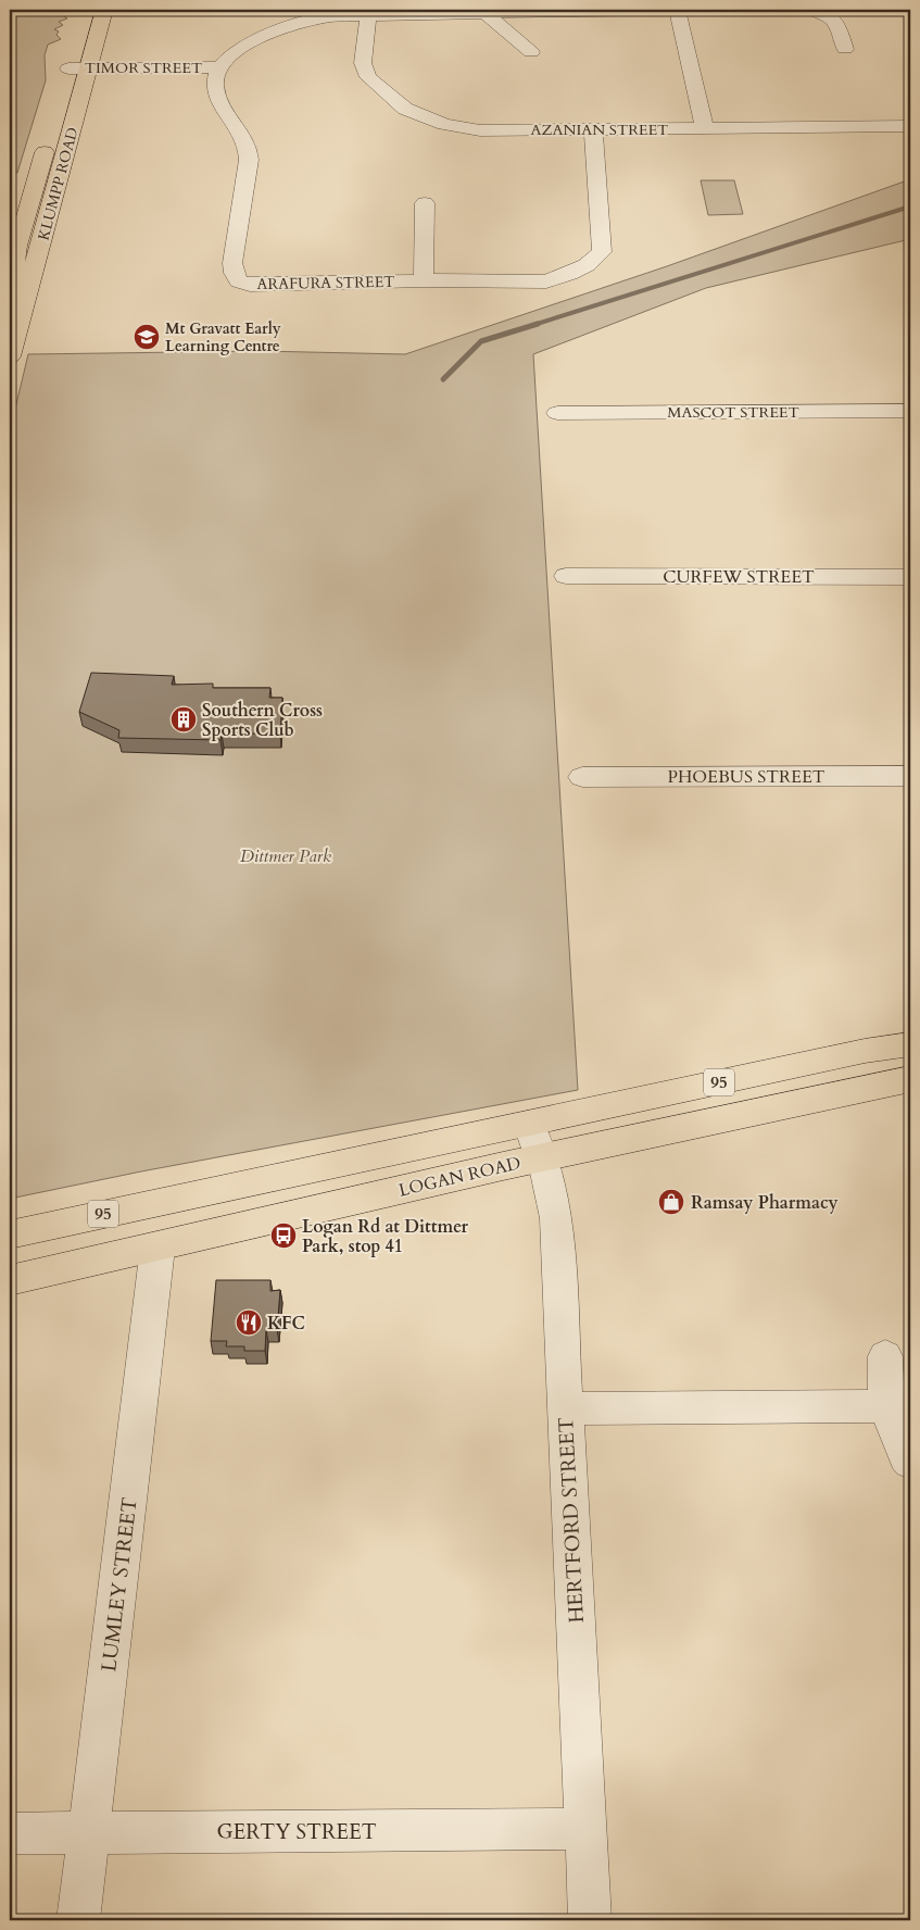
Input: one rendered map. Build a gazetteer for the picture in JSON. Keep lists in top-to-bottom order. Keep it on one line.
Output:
{"streets":{"main road":["KLUMPP ROAD","95","LOGAN ROAD"],"street":["TIMOR STREET","AZANIAN STREET","ARAFURA STREET","MASCOT STREET","CURFEW STREET","PHOEBUS STREET","HERTFORD STREET","LUMLEY STREET","GERTY STREET"]},"crossings":[["TIMOR STREET","KLUMPP ROAD"],["TIMOR STREET","ARAFURA STREET"],["AZANIAN STREET","ARAFURA STREET"],["LOGAN ROAD","HERTFORD STREET"],["LOGAN ROAD","LUMLEY STREET"],["HERTFORD STREET","GERTY STREET"],["LUMLEY STREET","GERTY STREET"]],"parks":["Dittmer Park"],"places":{"school or university":["Mt Gravatt Early Learning Centre"],"building":["Southern Cross Sports Club"],"shop":["Ramsay Pharmacy"],"bus stop":["Logan Rd at Dittmer Park, stop 41"],"restaurant":["KFC"]}}
